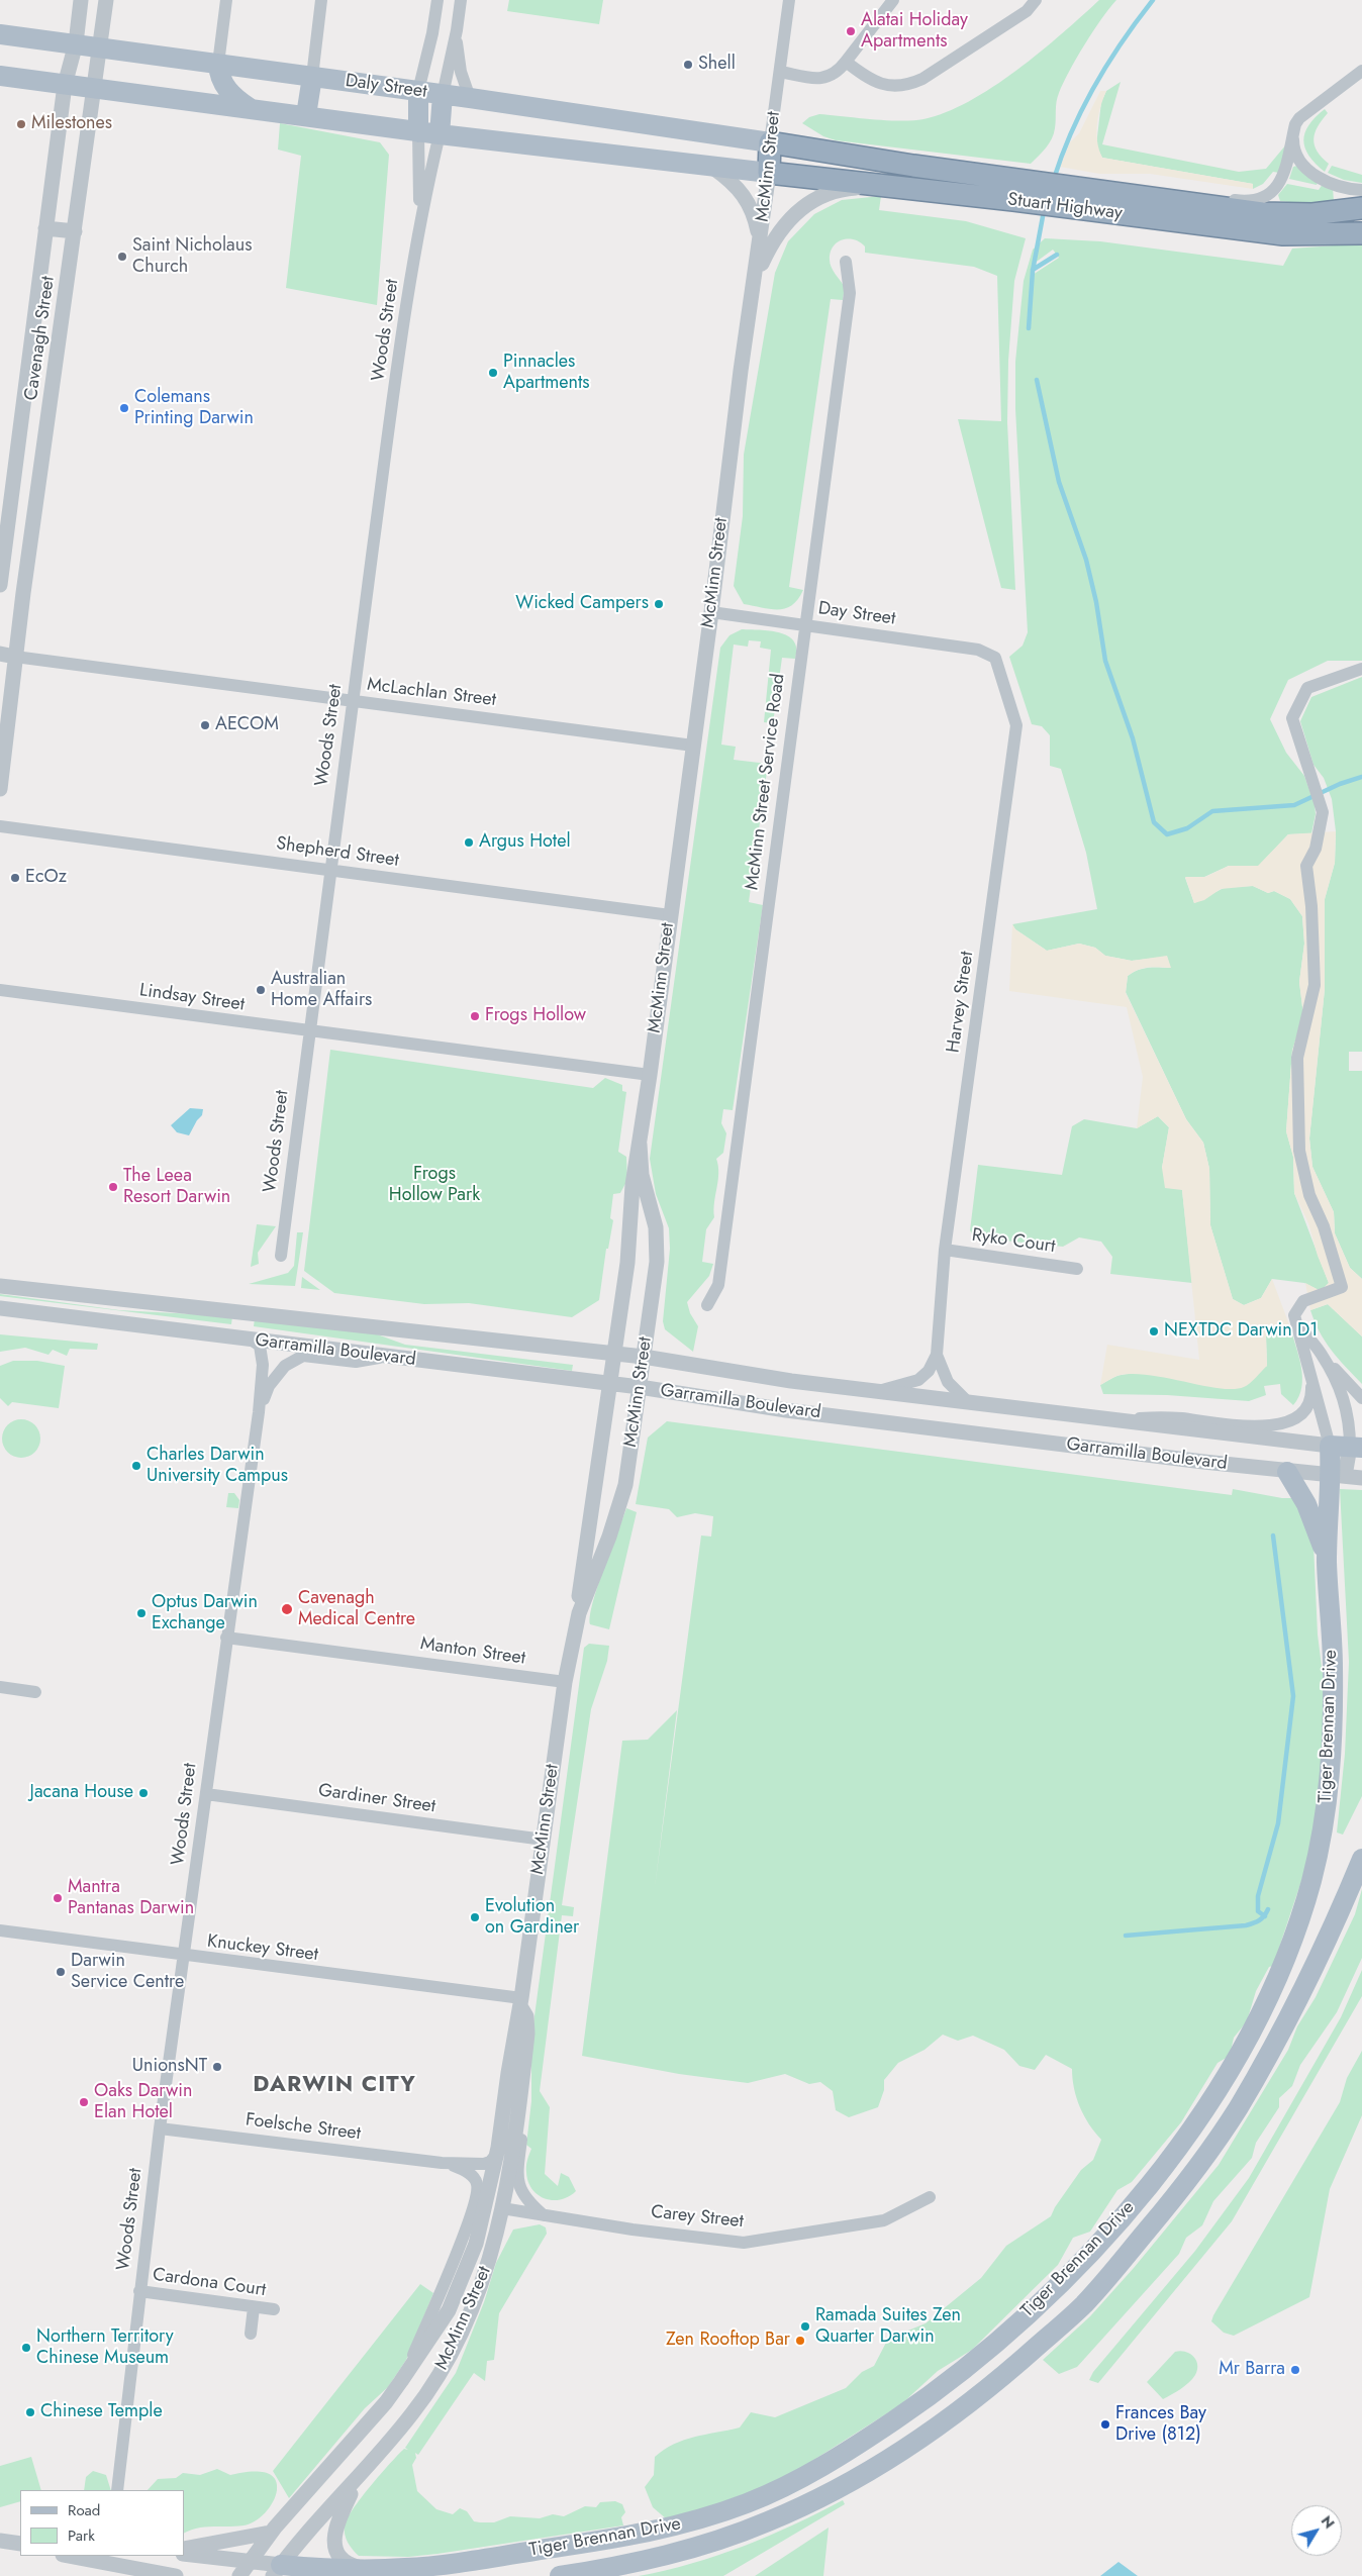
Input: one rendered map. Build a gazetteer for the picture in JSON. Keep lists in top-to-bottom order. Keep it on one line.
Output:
{"streets":{"highway":["McMinn Street","Stuart Highway"],"main road":["Daly Street","Garramilla Boulevard","Tiger Brennan Drive"],"street":["Woods Street","Cavenagh Street","Day Street","McLachlan Street","McMinn Street Service Road","Shepherd Street","Lindsay Street","Harvey Street","Ryko Court","Manton Street","Gardiner Street","Knuckey Street","Foelsche Street","Carey Street","Cardona Court"]},"crossings":[["Daly Street","McMinn Street"],["Daly Street","Stuart Highway"],["Daly Street","Cavenagh Street"],["McMinn Street","Stuart Highway"],["McMinn Street","Day Street"],["McMinn Street","McLachlan Street"],["McMinn Street","Shepherd Street"],["McMinn Street","Lindsay Street"],["McMinn Street","Garramilla Boulevard"],["McMinn Street","Manton Street"],["McMinn Street","Tiger Brennan Drive"],["McMinn Street","Gardiner Street"],["McMinn Street","Knuckey Street"],["McMinn Street","Foelsche Street"],["McMinn Street","Carey Street"],["Woods Street","McLachlan Street"],["Woods Street","Shepherd Street"],["Woods Street","Lindsay Street"],["Woods Street","Garramilla Boulevard"],["Woods Street","Manton Street"],["Woods Street","Gardiner Street"],["Woods Street","Knuckey Street"],["Woods Street","Foelsche Street"],["Woods Street","Cardona Court"],["Cavenagh Street","McLachlan Street"],["Day Street","McMinn Street Service Road"],["Day Street","Harvey Street"],["Harvey Street","Ryko Court"],["Harvey Street","Garramilla Boulevard"],["Garramilla Boulevard","Tiger Brennan Drive"]],"districts":["DARWIN CITY"],"parks":["Frogs Hollow Park"],"places":["Alatai Holiday Apartments","Shell","Milestones","Saint Nicholaus Church","Pinnacles Apartments","Colemans Printing Darwin","Wicked Campers","AECOM","Argus Hotel","EcOz","Australian Home Affairs","Frogs Hollow","The Leea Resort Darwin","NEXTDC Darwin D1","Charles Darwin University Campus","Cavenagh Medical Centre","Optus Darwin Exchange","Jacana House","Mantra Pantanas Darwin","Evolution on Gardiner","Darwin Service Centre","UnionsNT","Oaks Darwin Elan Hotel","Ramada Suites Zen Quarter Darwin","Zen Rooftop Bar","Northern Territory Chinese Museum","Mr Barra","Chinese Temple","Frances Bay Drive (812)"],"legend":["Road","Park"],"north":"top right"}
